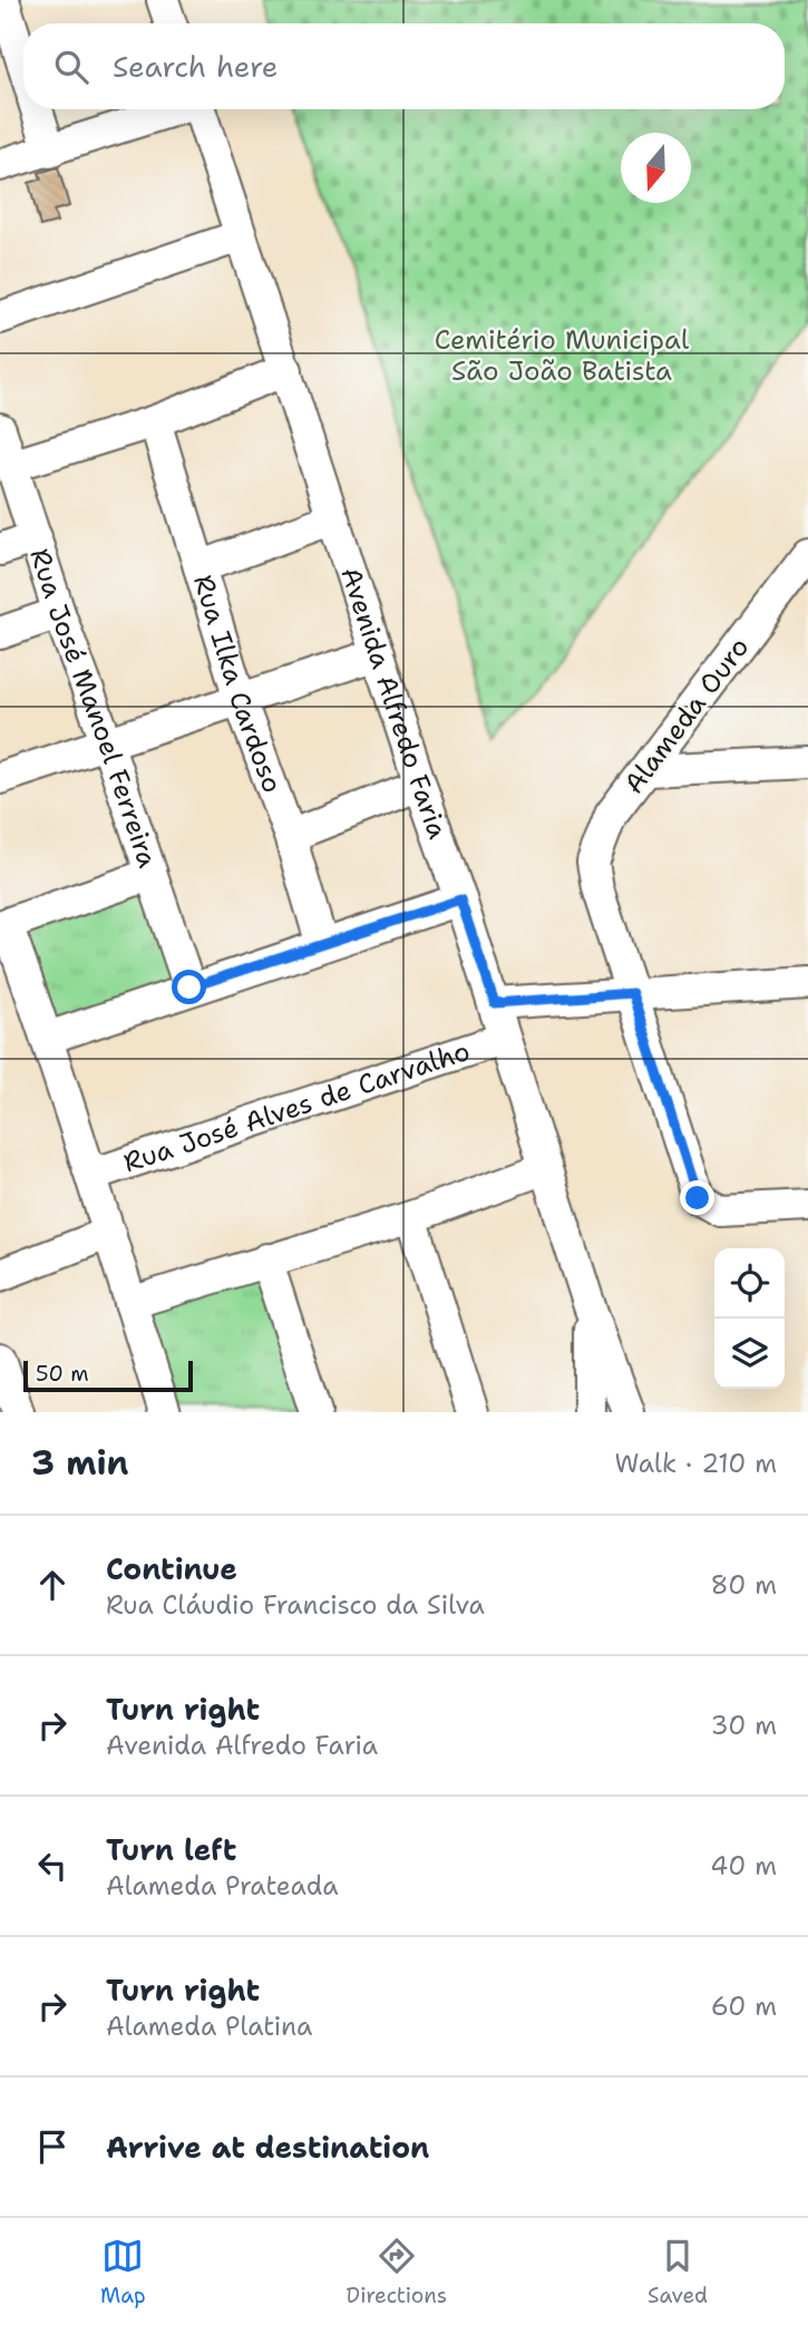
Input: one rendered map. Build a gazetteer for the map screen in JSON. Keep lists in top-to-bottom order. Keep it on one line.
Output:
{"streets":{"street":["Rua Ilka Cardoso","Avenida Alfredo Faria","Rua José Manoel Ferreira","Alameda Ouro","Rua José Alves de Carvalho"]},"crossings":[["Avenida Alfredo Faria","Rua José Alves de Carvalho"]],"parks":["Cemitério Municipal São João Batista"],"scale_bar":"50 m","north":"bottom","page":{"search":"Search here","scale":"50 m","heading":["3 min","Walk · 210 m"],"list":[["Continue","Rua Cláudio Francisco da Silva","80 m"],["Turn right","Avenida Alfredo Faria","30 m"],["Turn left","Alameda Prateada","40 m"],["Turn right","Alameda Platina","60 m"],"Arrive at destination"],"nav":["Map","Directions","Saved"]}}
